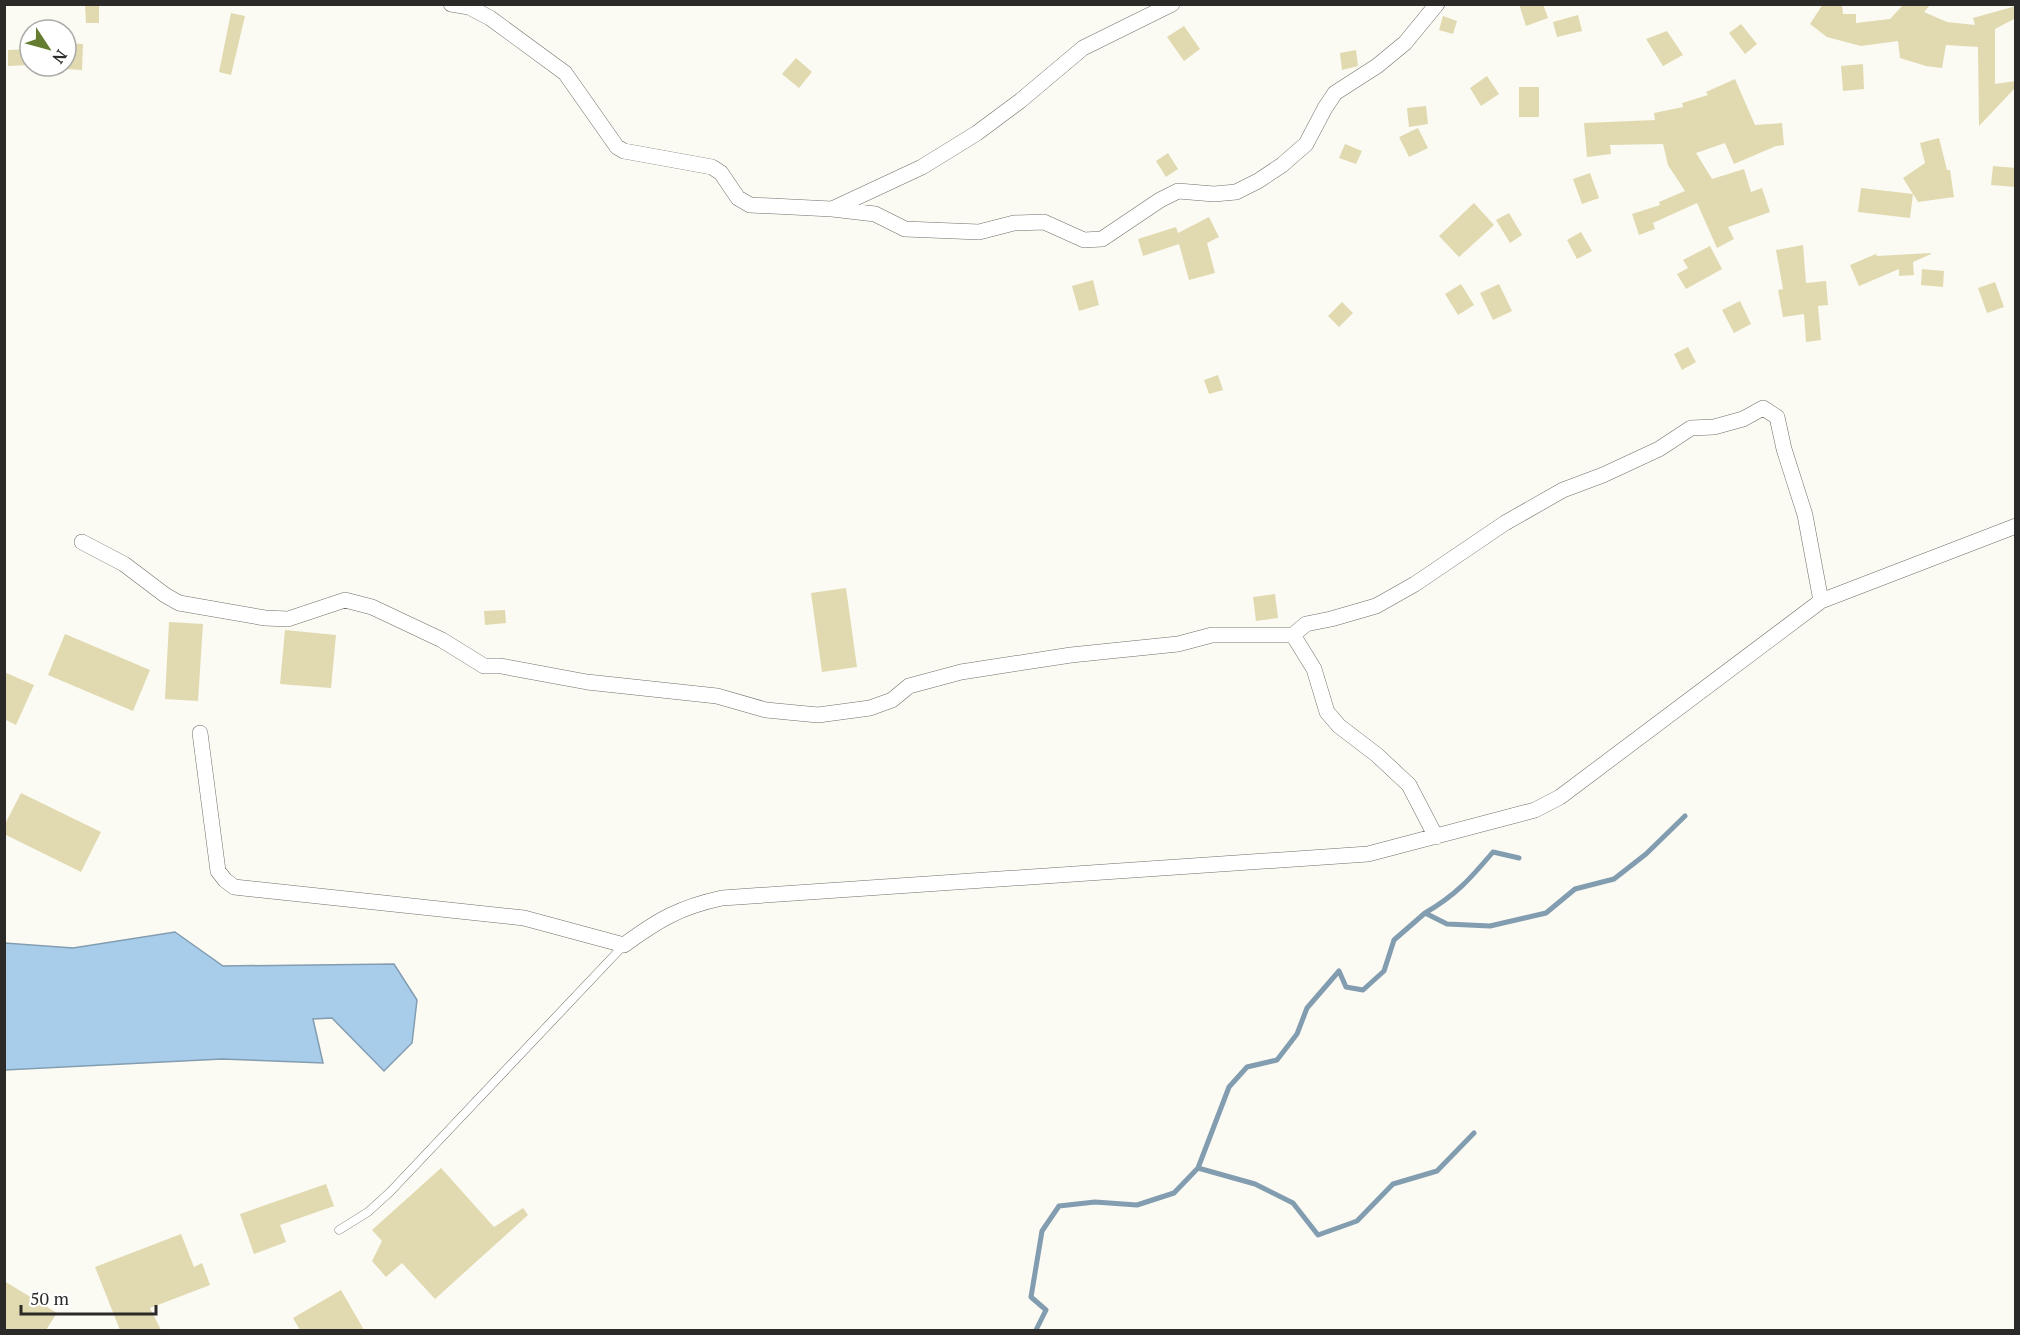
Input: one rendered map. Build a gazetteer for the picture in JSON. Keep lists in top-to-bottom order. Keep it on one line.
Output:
{"scale_bar":"50 m","north":"bottom right"}
